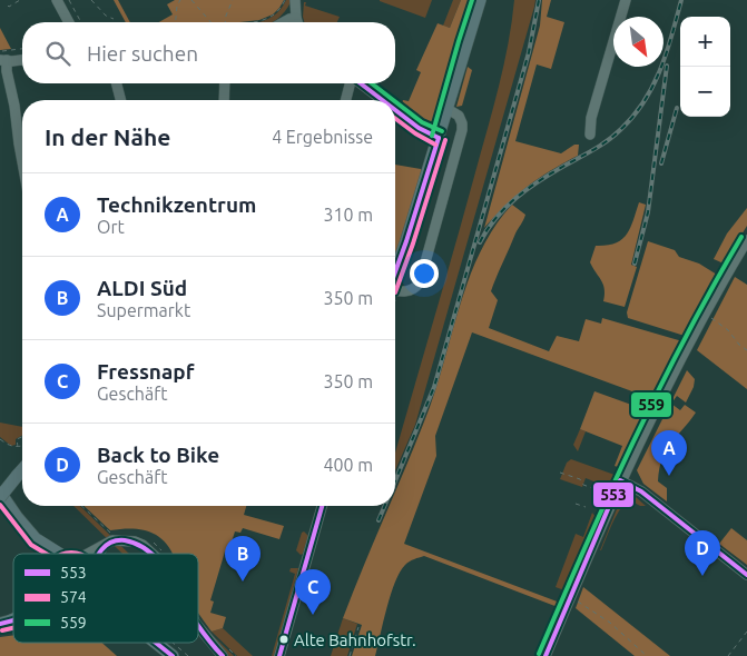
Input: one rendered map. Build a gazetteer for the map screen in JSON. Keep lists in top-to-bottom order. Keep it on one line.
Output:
{"places":["Alte Bahnhofstr."],"lines":["transit line 559","transit line 553","transit line 574"],"legend":["553","574","559"],"north":"bottom right","page":{"map_buttons":["+","−"],"search":"Hier suchen","heading":["In der Nähe","4 Ergebnisse"],"list":[{"mark":"A","name":"Technikzentrum","note":"Ort","value":"310 m"},{"mark":"B","name":"ALDI Süd","note":"Supermarkt","value":"350 m"},{"mark":"C","name":"Fressnapf","note":"Geschäft","value":"350 m"},{"mark":"D","name":"Back to Bike","note":"Geschäft","value":"400 m"}],"pins":["A","D","B","C"]}}
